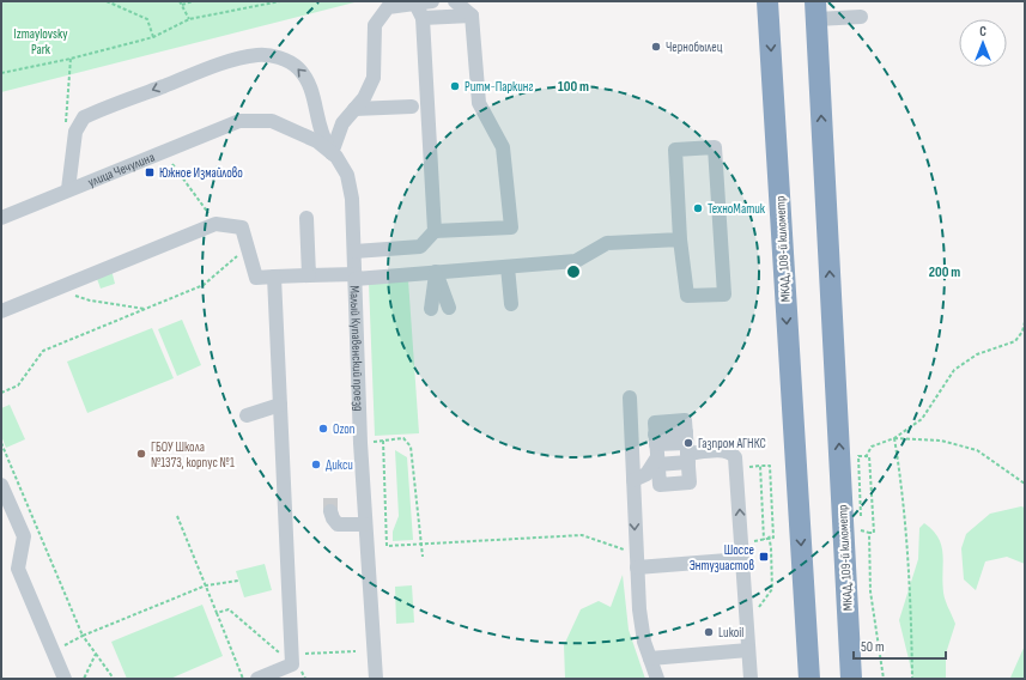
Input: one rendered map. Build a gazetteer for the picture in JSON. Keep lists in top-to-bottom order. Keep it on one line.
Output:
{"streets":{"highway":["МКАД, 108-й километр","МКАД, 109-й километр"],"street":["улица Чечулина","Малый Купавенский проезд"]},"crossings":[["улица Чечулина","Малый Купавенский проезд"]],"one_way":["МКАД, 108-й километр","МКАД, 109-й километр"],"parks":["Izmaylovsky Park"],"places":{"other":["Чернобылец","Ритм-Паркинг","ТехноМатик","Ozon","Газпром АГНКС","ГБОУ Школа №1373, корпус №1","Дикси","Lukoil"],"transit":["Южное Измайлово","Шоссе Энтузиастов"]},"scale_bar":"50 m","north":"top","rings":["100 m","200 m"]}
